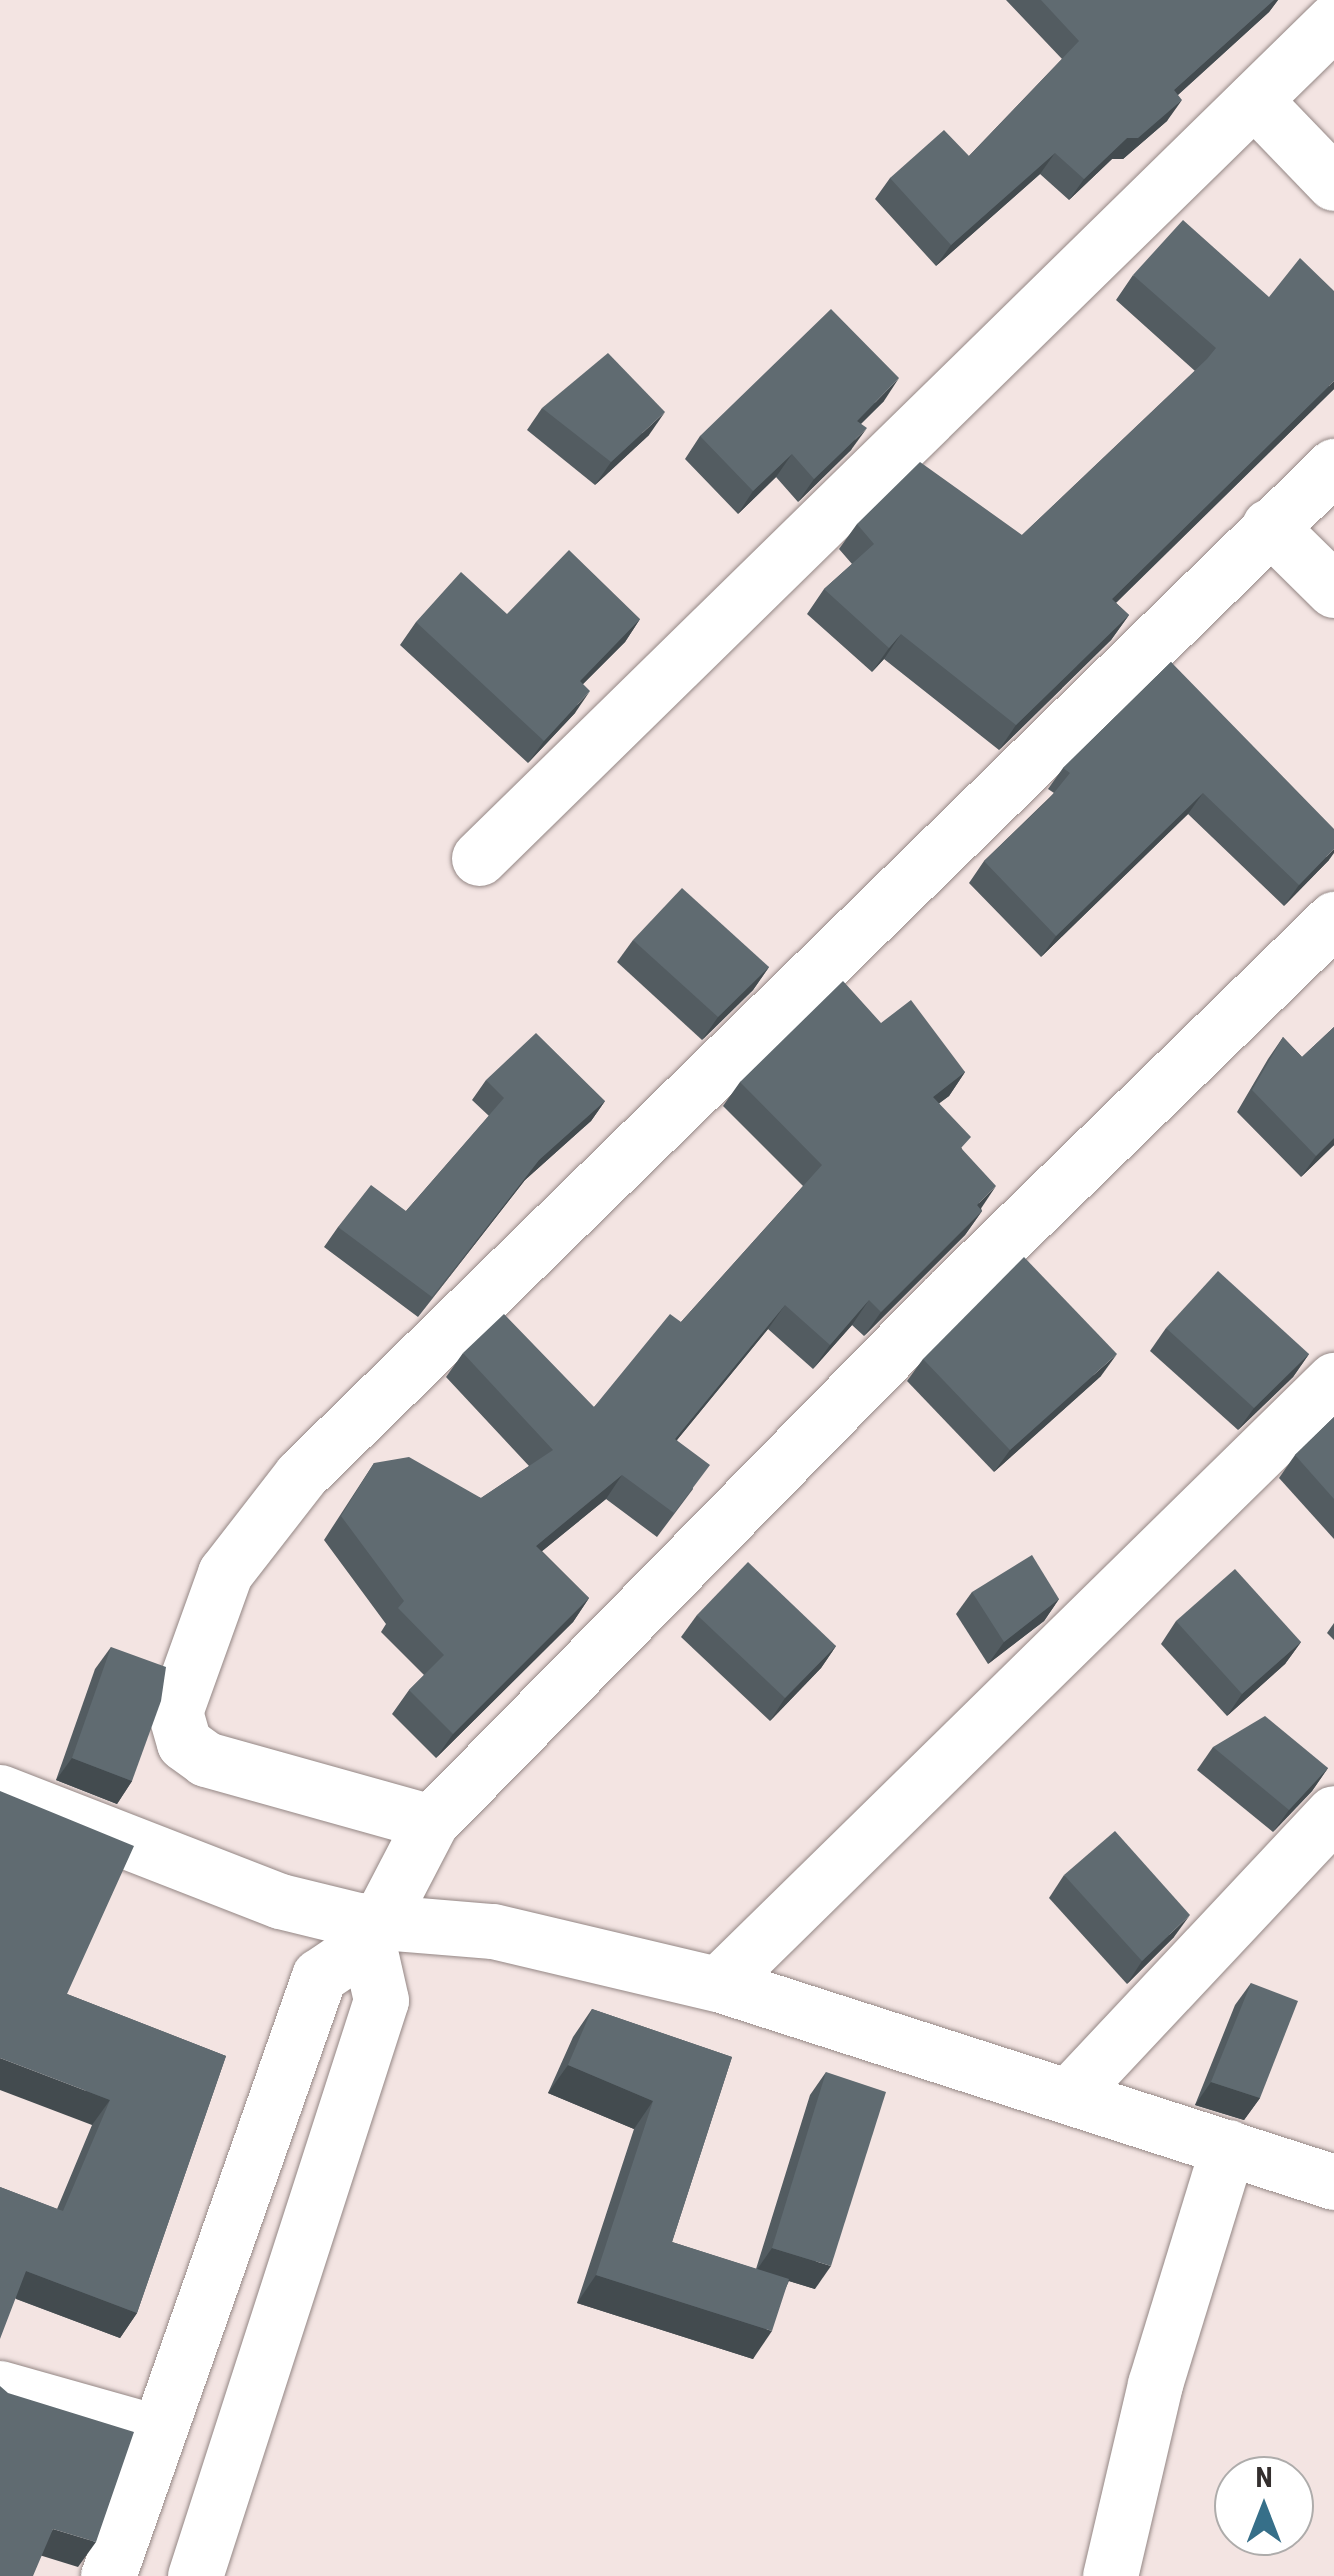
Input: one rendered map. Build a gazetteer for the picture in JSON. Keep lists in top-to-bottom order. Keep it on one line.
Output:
{"north":"top"}
